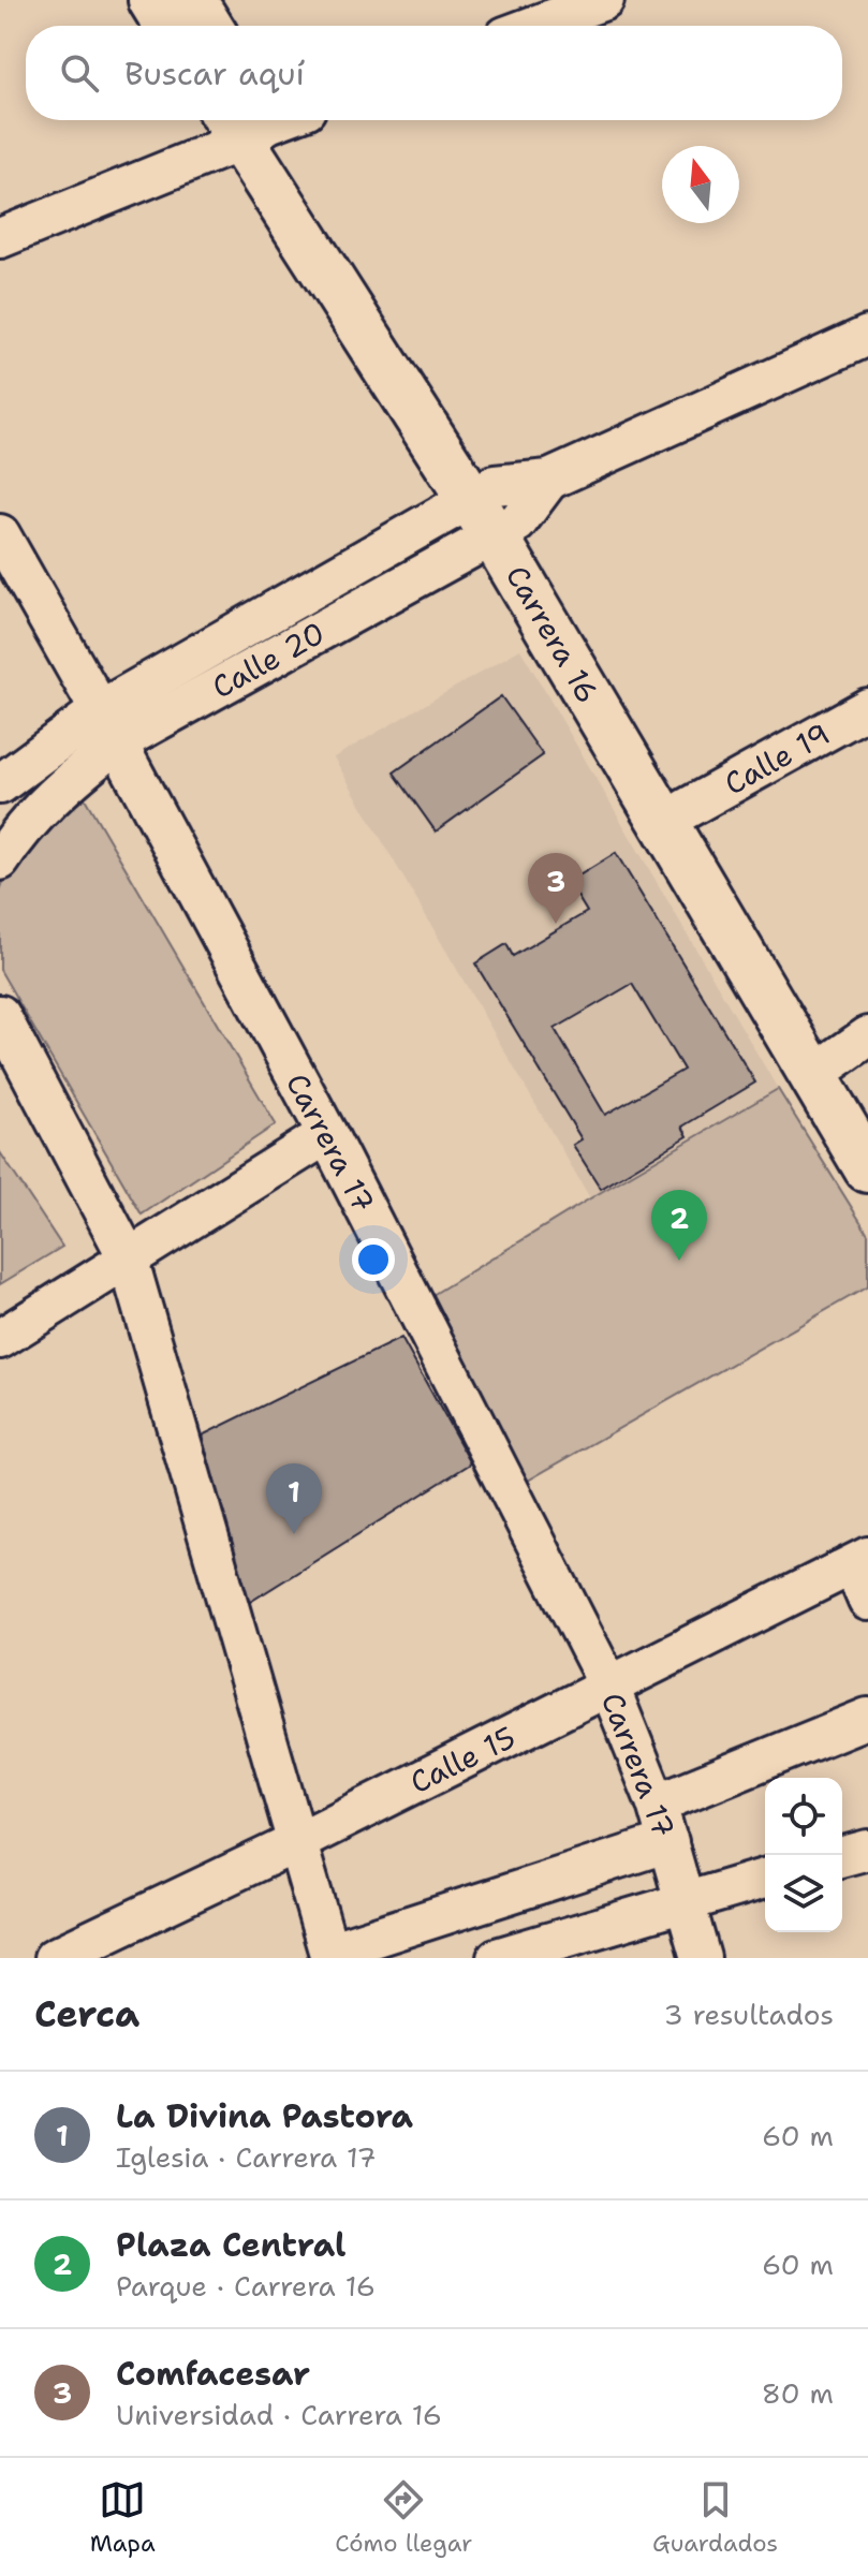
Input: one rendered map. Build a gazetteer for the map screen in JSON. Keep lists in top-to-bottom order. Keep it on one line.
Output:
{"streets":{"main road":["Carrera 16"],"street":["Calle 20","Calle 19","Carrera 17","Calle 15"]},"crossings":[["Carrera 16","Calle 20"],["Carrera 16","Calle 19"],["Calle 20","Carrera 17"],["Carrera 17","Calle 15"]],"north":"top","page":{"search":"Buscar aquí","pins":["3","2","1"],"heading":["Cerca","3 resultados"],"list":[{"mark":"1","name":"La Divina Pastora","note":"Iglesia · Carrera 17","value":"60 m"},{"mark":"2","name":"Plaza Central","note":"Parque · Carrera 16","value":"60 m"},{"mark":"3","name":"Comfacesar","note":"Universidad · Carrera 16","value":"80 m"}],"nav":["Mapa","Cómo llegar","Guardados"]}}
